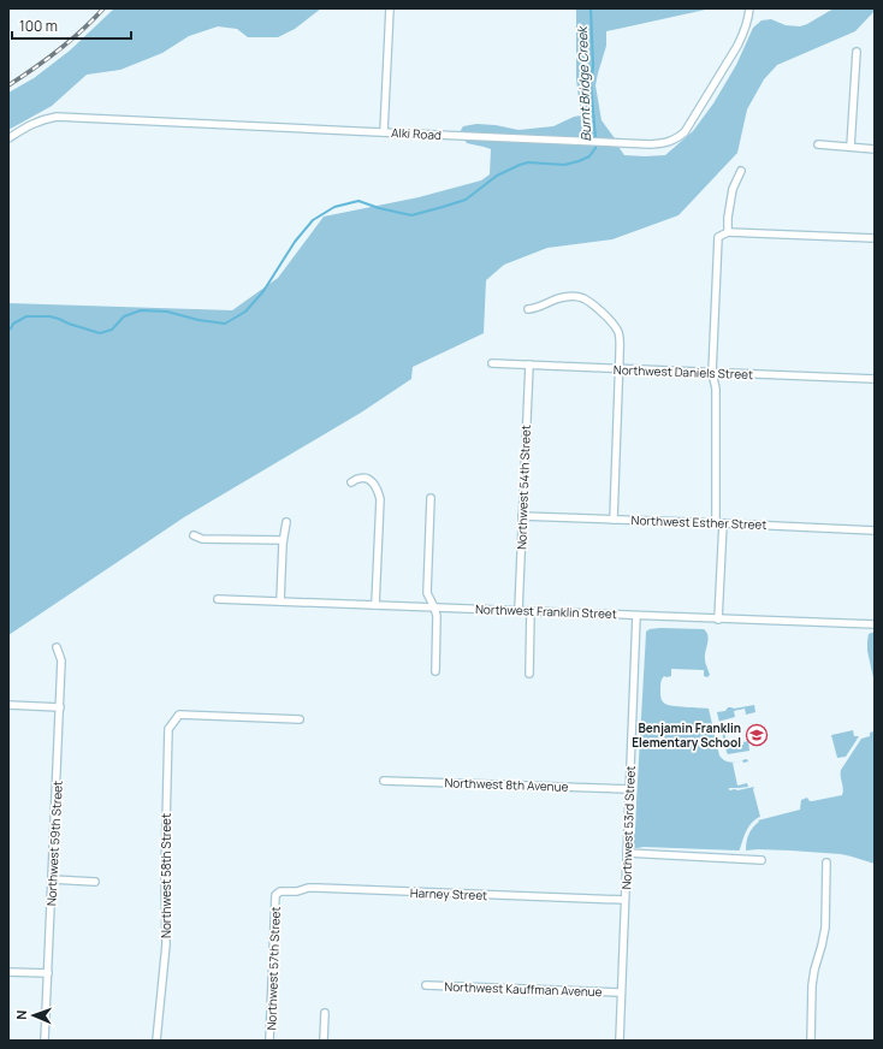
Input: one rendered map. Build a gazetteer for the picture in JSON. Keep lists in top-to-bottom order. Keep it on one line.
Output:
{"streets":{"street":["Alki Road","Northwest Daniels Street","Northwest 54th Street","Northwest Esther Street","Northwest Franklin Street","Northwest 8th Avenue","Northwest 53rd Street","Northwest 59th Street","Northwest 58th Street","Harney Street","Northwest 57th Street","Northwest Kauffman Avenue"]},"crossings":[["Northwest Daniels Street","Northwest 54th Street"],["Northwest 54th Street","Northwest Esther Street"],["Northwest 54th Street","Northwest Franklin Street"],["Northwest Franklin Street","Northwest 53rd Street"],["Northwest 8th Avenue","Northwest 53rd Street"],["Northwest 53rd Street","Harney Street"],["Northwest 53rd Street","Northwest Kauffman Avenue"],["Harney Street","Northwest 57th Street"]],"water":["Burnt Bridge Creek"],"places":{"school or university":["Benjamin Franklin Elementary School"]},"scale_bar":"100 m","north":"left"}
